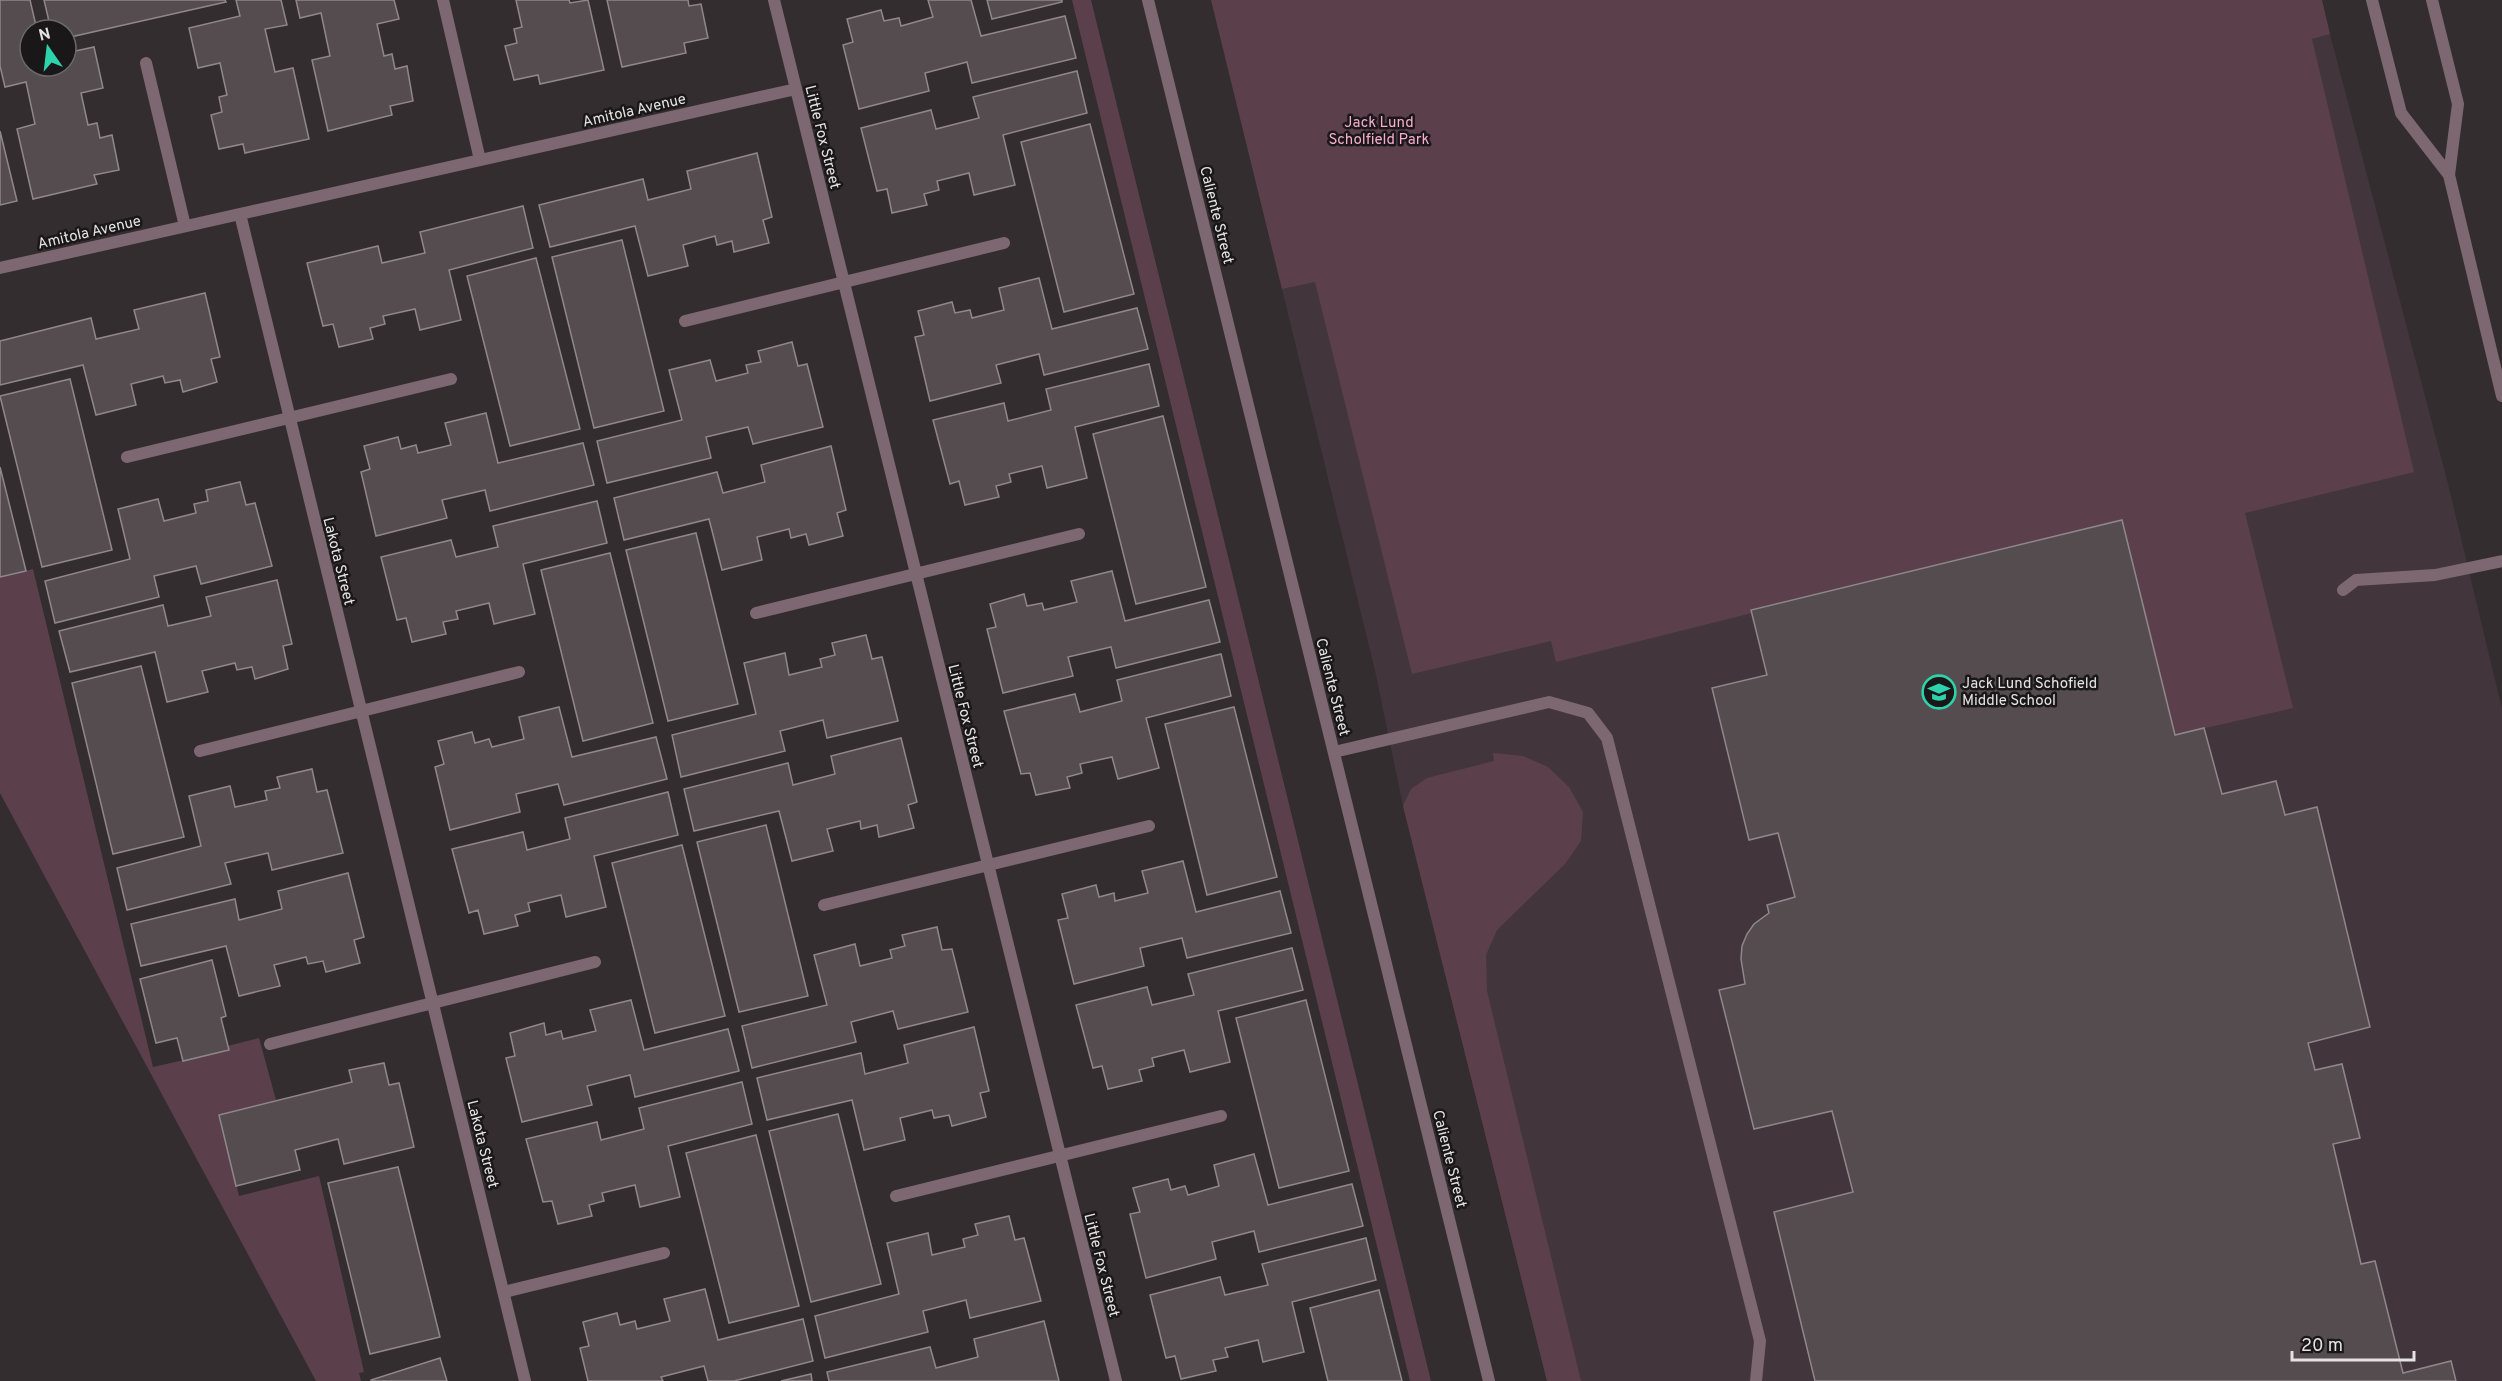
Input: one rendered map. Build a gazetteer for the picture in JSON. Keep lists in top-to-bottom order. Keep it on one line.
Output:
{"streets":{"street":["Amitola Avenue","Little Fox Street","Caliente Street","Lakota Street"]},"crossings":[["Amitola Avenue","Little Fox Street"],["Amitola Avenue","Lakota Street"]],"parks":["Jack Lund Scholfield Park"],"places":{"school or university":["Jack Lund Schofield Middle School"]},"scale_bar":"20 m","north":"top"}
